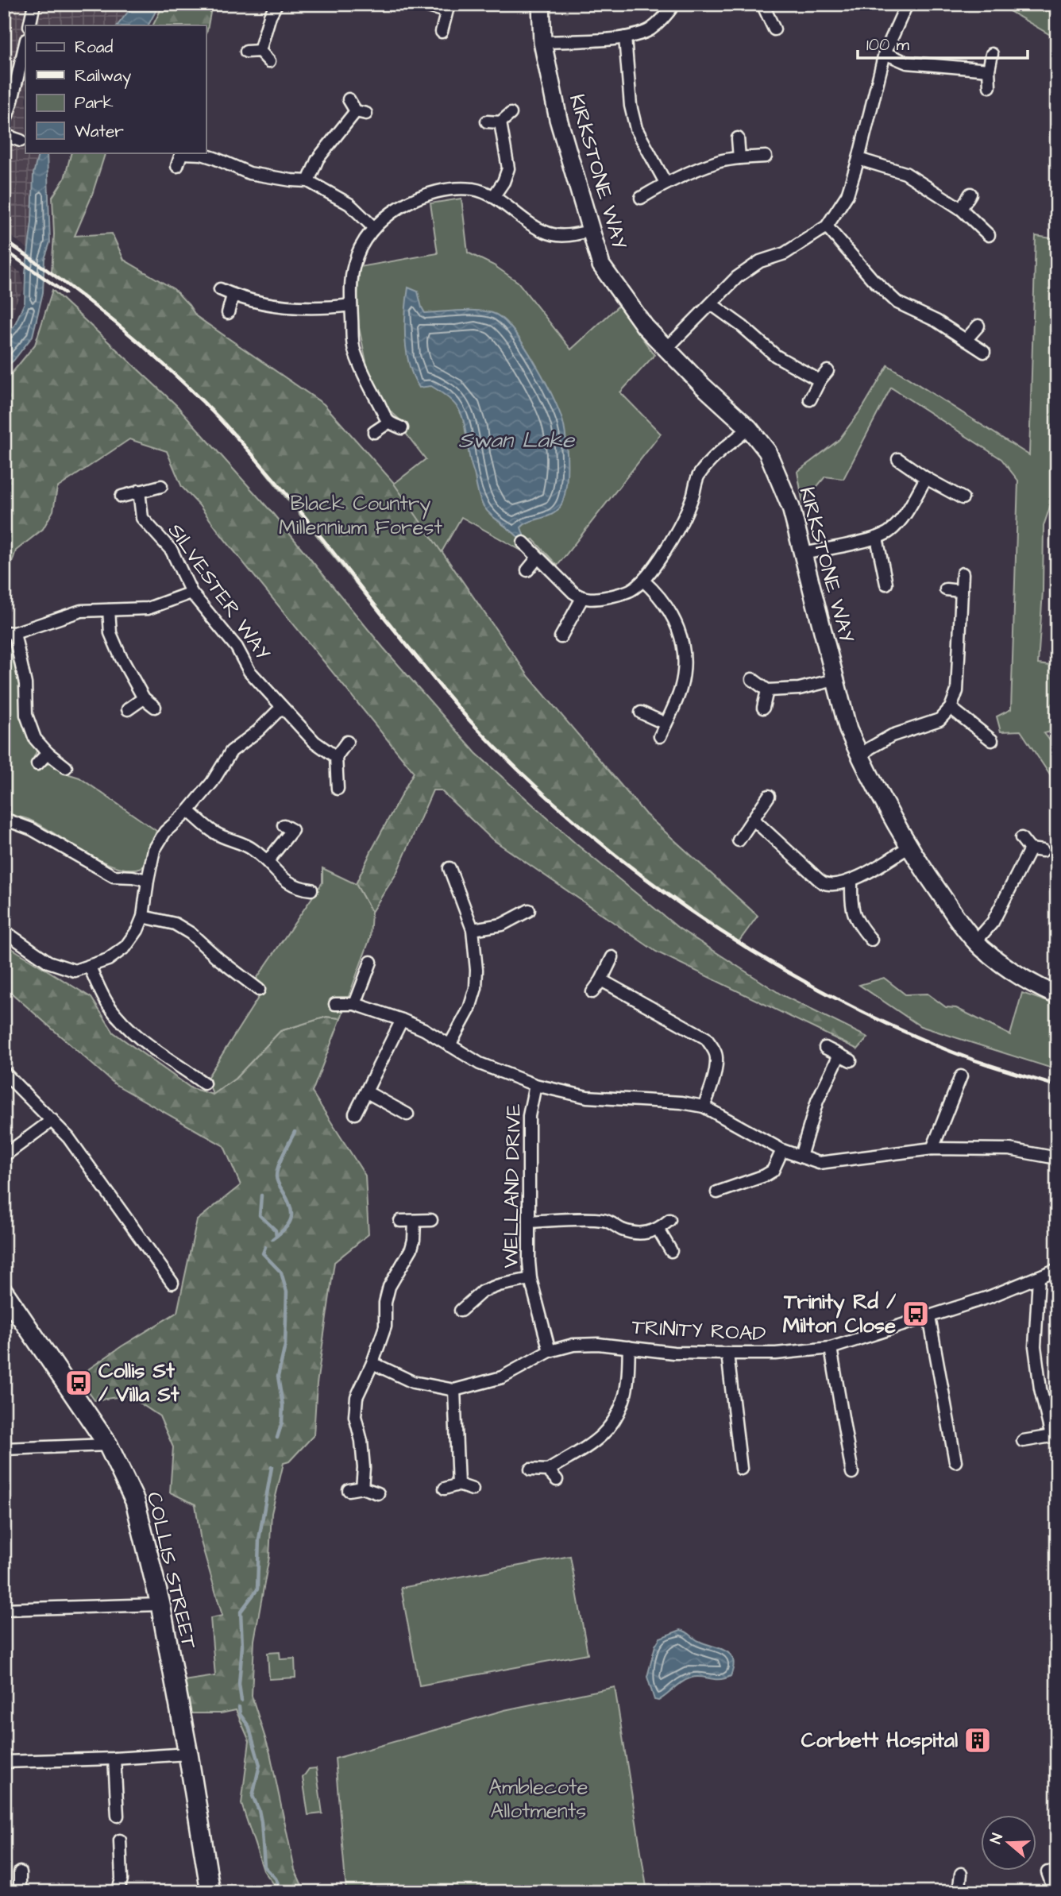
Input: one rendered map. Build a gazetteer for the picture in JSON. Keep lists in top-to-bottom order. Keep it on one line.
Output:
{"streets":{"main road":["COLLIS STREET"],"street":["KIRKSTONE WAY","SILVESTER WAY","WELLAND DRIVE","TRINITY ROAD"]},"crossings":[["WELLAND DRIVE","TRINITY ROAD"]],"water":["Swan Lake"],"parks":["Black Country Millennium Forest","Amblecote Allotments"],"places":{"bus stop":["Trinity Rd / Milton Close","Collis St / Villa St"],"building":["Corbett Hospital"]},"legend":["Road","Railway","Park","Water"],"scale_bar":"100 m","north":"left"}
